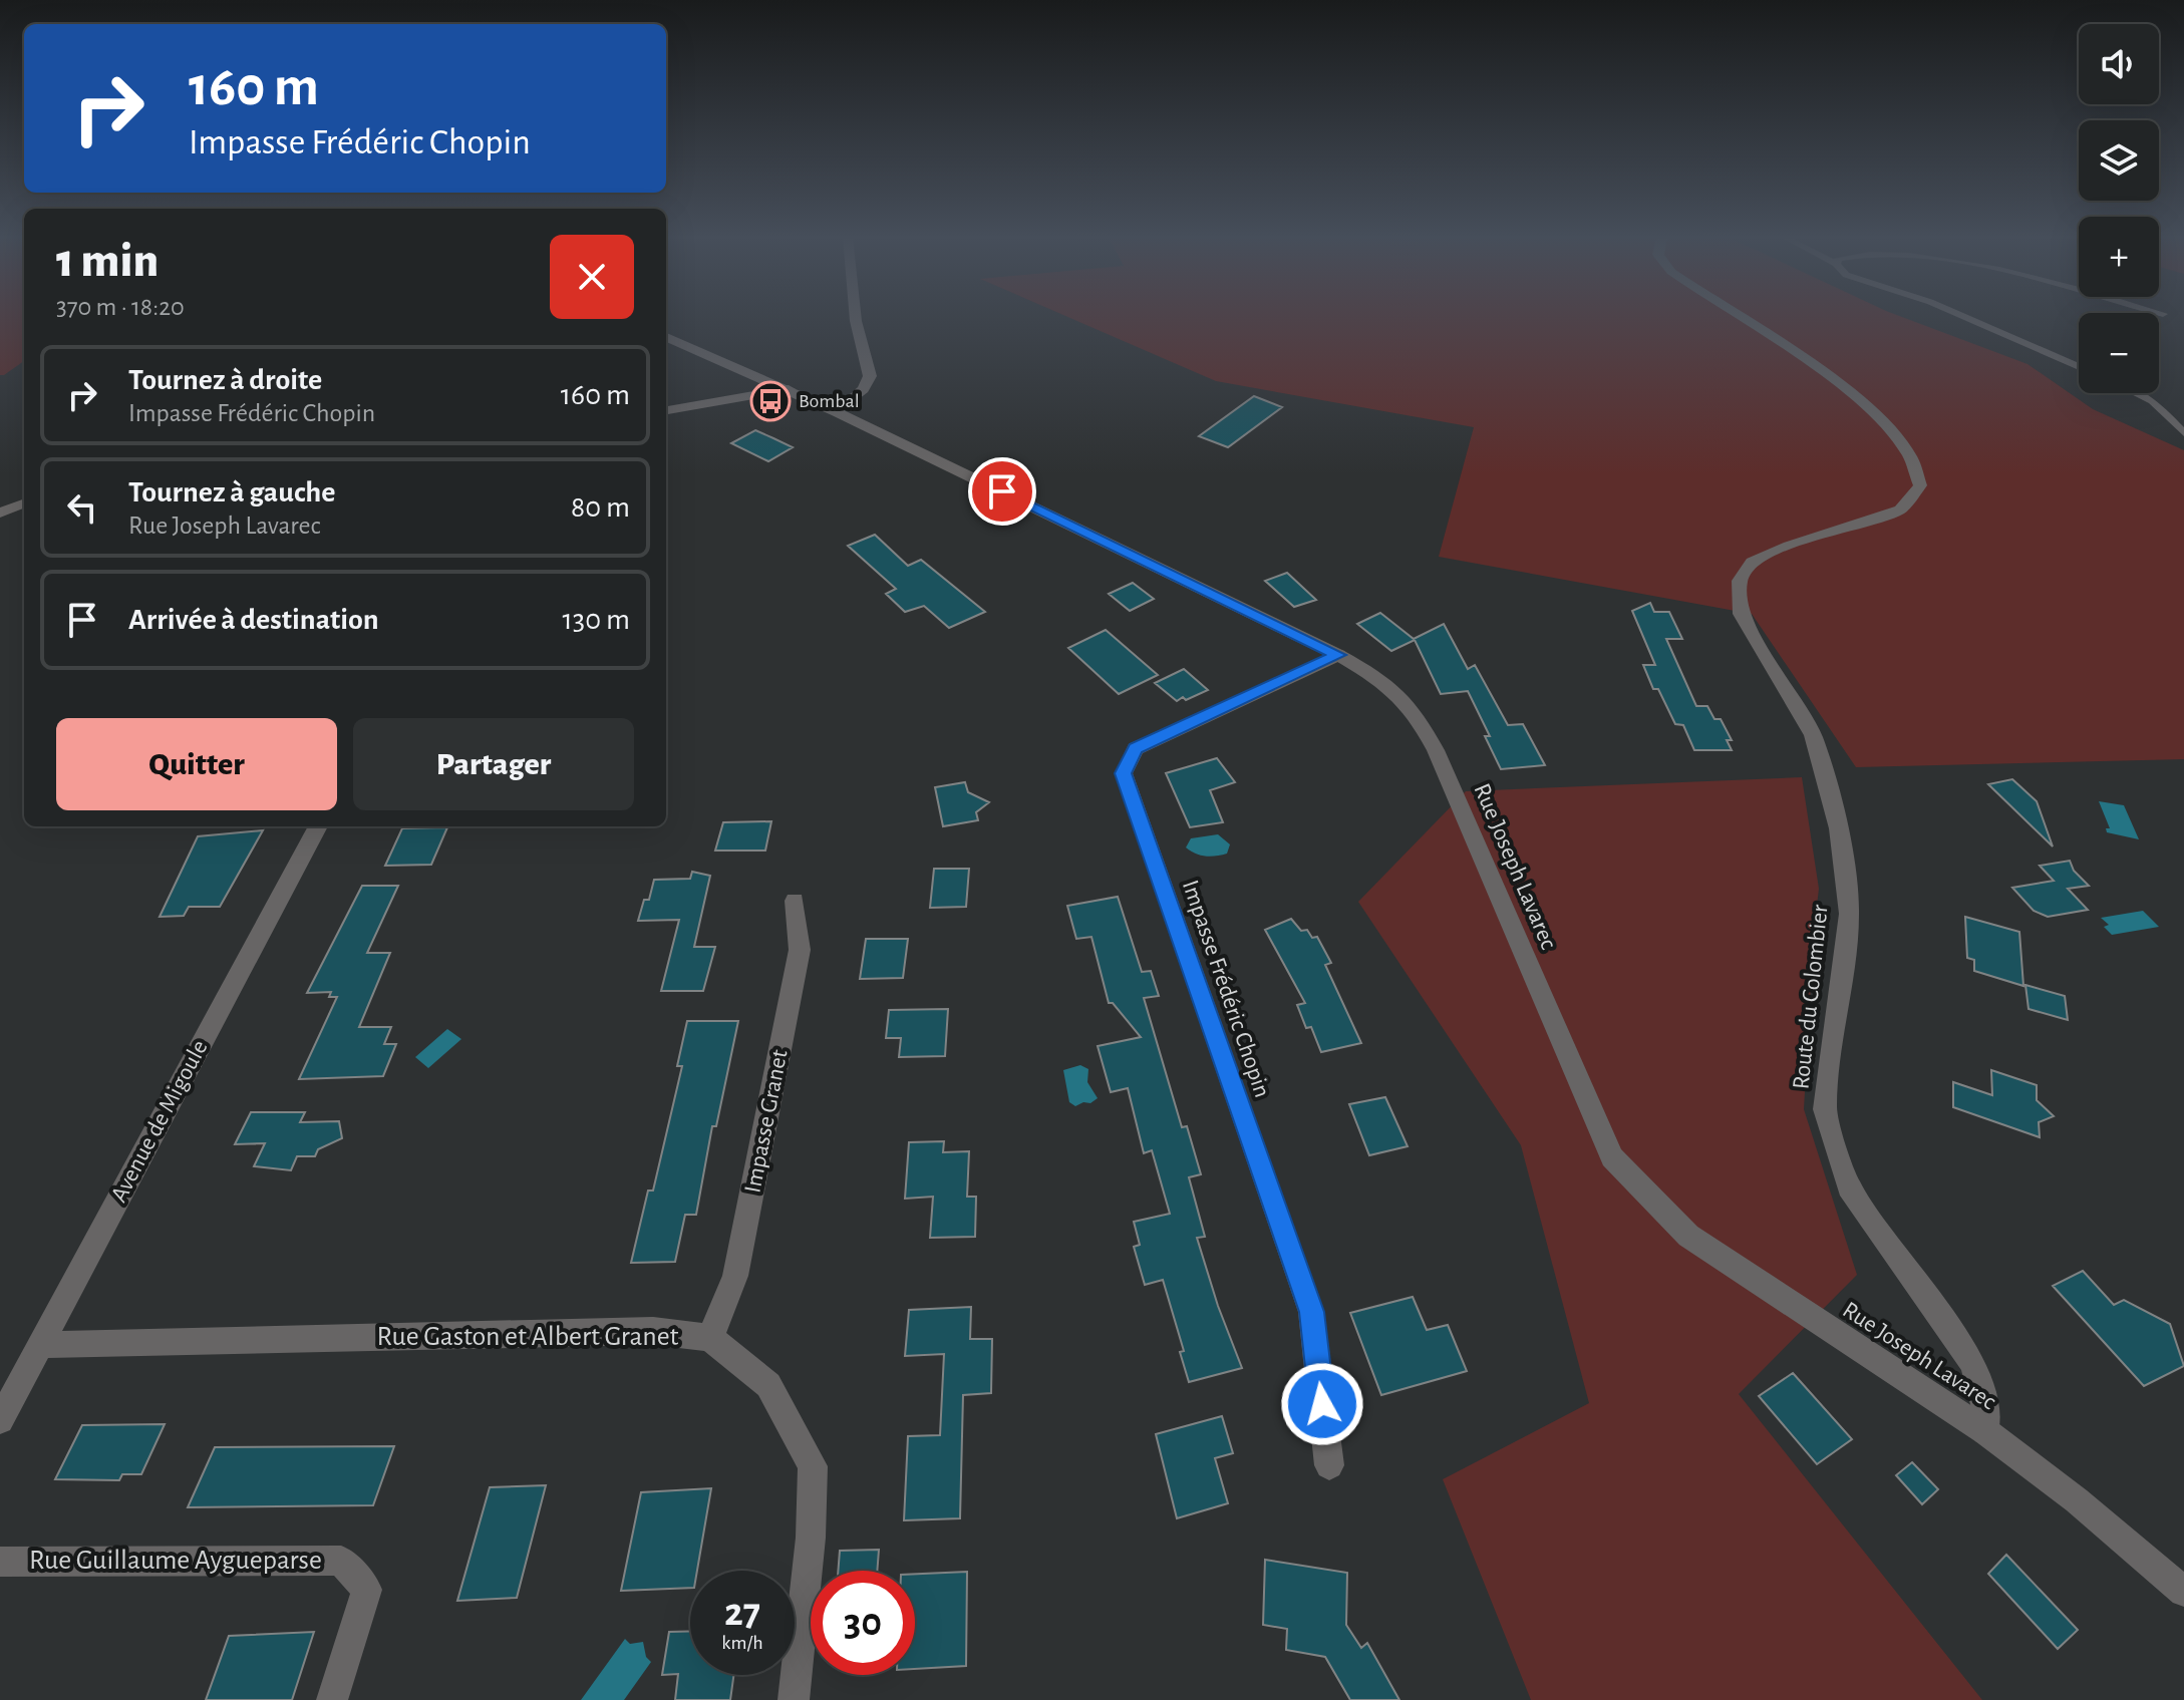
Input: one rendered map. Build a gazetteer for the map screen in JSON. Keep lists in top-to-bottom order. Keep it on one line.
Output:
{"streets":{"street":["Rue Joseph Lavarec","Impasse Frédéric Chopin","Route du Colombier","Avenue de Migoule","Impasse Granet","Rue Gaston et Albert Granet","Rue Guillaume Aygueparse"]},"crossings":[["Rue Joseph Lavarec","Impasse Frédéric Chopin"],["Rue Joseph Lavarec","Route du Colombier"],["Avenue de Migoule","Rue Gaston et Albert Granet"],["Impasse Granet","Rue Gaston et Albert Granet"]],"places":{"bus stop":["Bombal"]},"page":{"map_buttons":["+","−"],"turn":["160 m","Impasse Frédéric Chopin"],"heading":["1 min","370 m · 18:20"],"list":[{"name":"Tournez à droite","note":"Impasse Frédéric Chopin","value":"160 m"},{"name":"Tournez à gauche","note":"Rue Joseph Lavarec","value":"80 m"},{"name":"Arrivée à destination","value":"130 m"}],"buttons":["Quitter","Partager"],"speed":"27 km/h","limit":"30"}}
